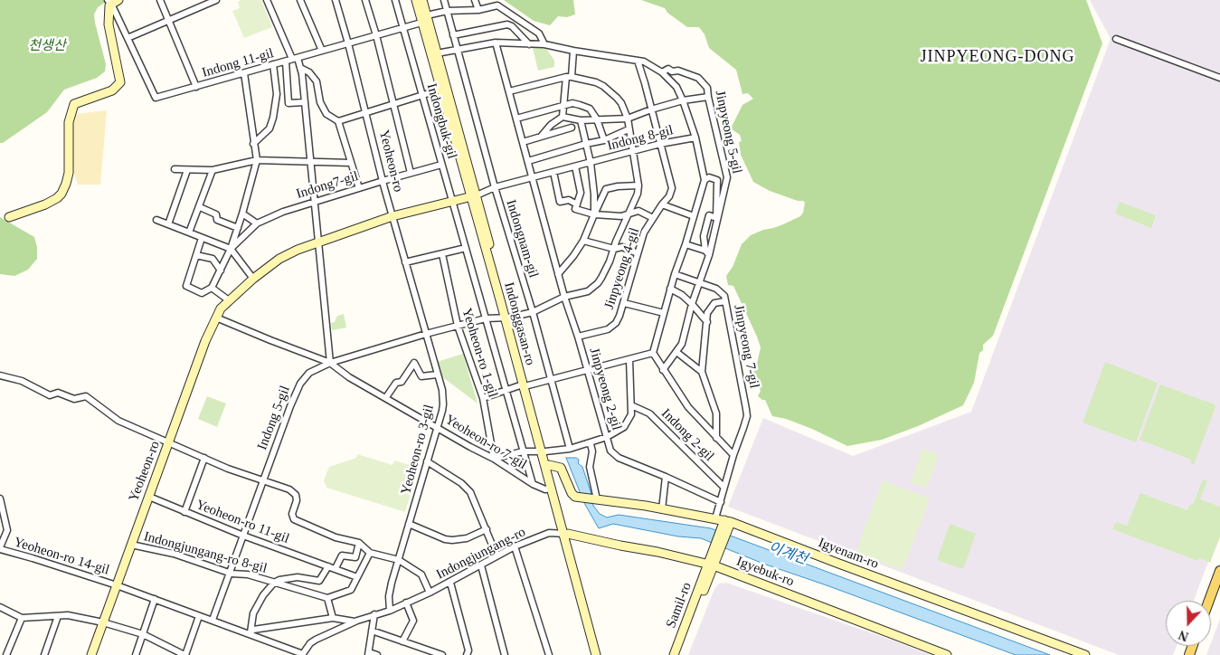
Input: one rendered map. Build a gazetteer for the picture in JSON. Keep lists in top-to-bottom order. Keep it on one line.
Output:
{"streets":{"street":["Indong 11-gil","Indongbuk-gil","Jinpyeong 5-gil","Indong 8-gil","Yeoheon-ro","Indong7-gil","Indongnam-gil","Jinpyeong 4-gil","Indonggasan-ro","Jinpyeong 7-gil","Yeoheon-ro 1-gil","Jinpyeong 2-gil","Indong 5-gil","Indong 2-gil","Yeoheon-ro 7-gil","Yeoheon-ro 3-gil","Yeoheon-ro 11-gil","Indongjungang-ro 8-gil","Indongjungang-ro","Igyenam-ro","Yeoheon-ro 14-gil","Igyebuk-ro","Samil-ro"]},"crossings":[["Indong 11-gil","Indongbuk-gil"],["Indong 11-gil","Yeoheon-ro"],["Indong 11-gil","Indongnam-gil"],["Indong 11-gil","Indonggasan-ro"],["Indongbuk-gil","Yeoheon-ro"],["Indongbuk-gil","Indong7-gil"],["Indongbuk-gil","Indong 5-gil"],["Indongbuk-gil","Yeoheon-ro 7-gil"],["Jinpyeong 5-gil","Jinpyeong 7-gil"],["Indong 8-gil","Yeoheon-ro"],["Indong 8-gil","Indongnam-gil"],["Indong 8-gil","Jinpyeong 4-gil"],["Indong 8-gil","Indonggasan-ro"],["Indong 8-gil","Jinpyeong 2-gil"],["Yeoheon-ro","Indong7-gil"],["Yeoheon-ro","Indonggasan-ro"],["Yeoheon-ro","Yeoheon-ro 7-gil"],["Yeoheon-ro","Yeoheon-ro 3-gil"],["Yeoheon-ro","Yeoheon-ro 11-gil"],["Yeoheon-ro","Indongjungang-ro 8-gil"],["Yeoheon-ro","Yeoheon-ro 14-gil"],["Indongnam-gil","Indong 5-gil"],["Jinpyeong 4-gil","Jinpyeong 2-gil"],["Indonggasan-ro","Indong 5-gil"],["Indonggasan-ro","Yeoheon-ro 7-gil"],["Indonggasan-ro","Indongjungang-ro"],["Indonggasan-ro","Igyenam-ro"],["Indonggasan-ro","Igyebuk-ro"],["Jinpyeong 7-gil","Jinpyeong 2-gil"],["Jinpyeong 7-gil","Indong 2-gil"],["Jinpyeong 7-gil","Igyenam-ro"],["Yeoheon-ro 1-gil","Indong 5-gil"],["Yeoheon-ro 1-gil","Yeoheon-ro 7-gil"],["Jinpyeong 2-gil","Indong 5-gil"],["Indong 5-gil","Yeoheon-ro 7-gil"],["Indong 5-gil","Yeoheon-ro 3-gil"],["Indong 5-gil","Yeoheon-ro 11-gil"],["Indong 5-gil","Indongjungang-ro 8-gil"],["Indong 5-gil","Yeoheon-ro 14-gil"],["Yeoheon-ro 7-gil","Yeoheon-ro 3-gil"],["Yeoheon-ro 3-gil","Indongjungang-ro"],["Indongjungang-ro 8-gil","Indongjungang-ro"],["Indongjungang-ro 8-gil","Yeoheon-ro 14-gil"],["Indongjungang-ro","Yeoheon-ro 14-gil"],["Indongjungang-ro","Igyebuk-ro"],["Igyebuk-ro","Samil-ro"]],"districts":["JINPYEONG-DONG"],"water":["이계천"],"parks":["천생산"],"north":"bottom"}
